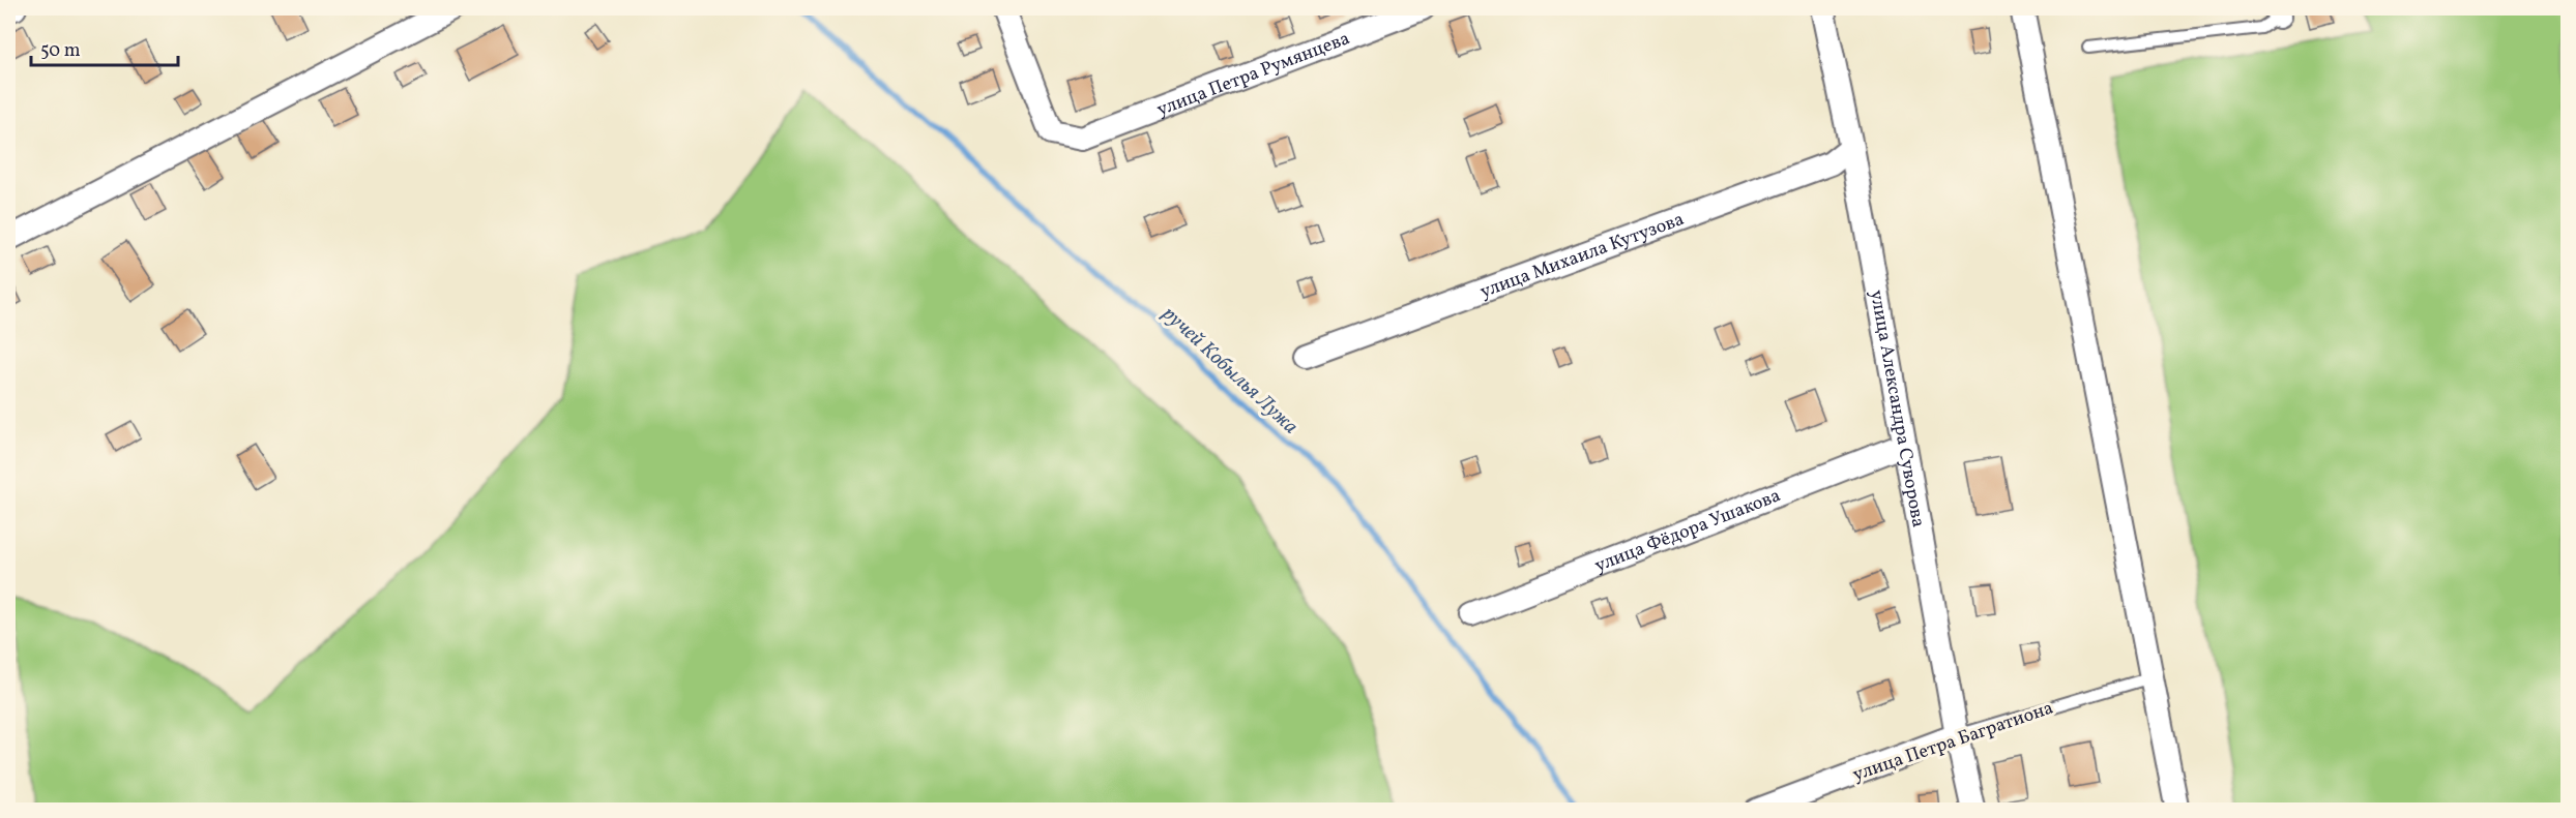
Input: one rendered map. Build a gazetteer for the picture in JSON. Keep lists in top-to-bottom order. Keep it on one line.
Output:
{"streets":{"street":["улица Петра Румянцева","улица Михаила Кутузова","улица Александра Суворова","улица Фёдора Ушакова","улица Петра Багратиона"]},"crossings":[["улица Михаила Кутузова","улица Александра Суворова"],["улица Александра Суворова","улица Фёдора Ушакова"],["улица Александра Суворова","улица Петра Багратиона"]],"water":["ручей Кобылья Лужа"],"scale_bar":"50 m"}
